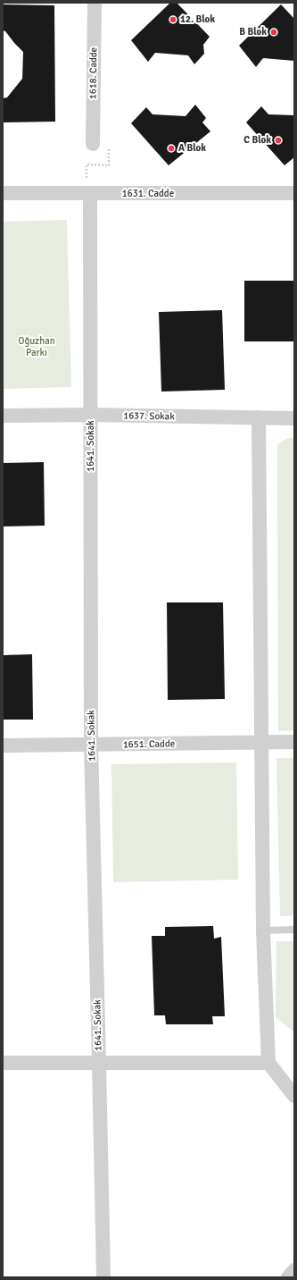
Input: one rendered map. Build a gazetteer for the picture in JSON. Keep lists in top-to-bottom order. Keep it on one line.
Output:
{"streets":{"street":["1618. Cadde","1631. Cadde","1637. Sokak","1641. Sokak","1651. Cadde"]},"crossings":[["1631. Cadde","1641. Sokak"],["1637. Sokak","1641. Sokak"],["1641. Sokak","1651. Cadde"]],"parks":["Oğuzhan Parkı"],"places":["12. Blok","B Blok","C Blok","A Blok"]}
